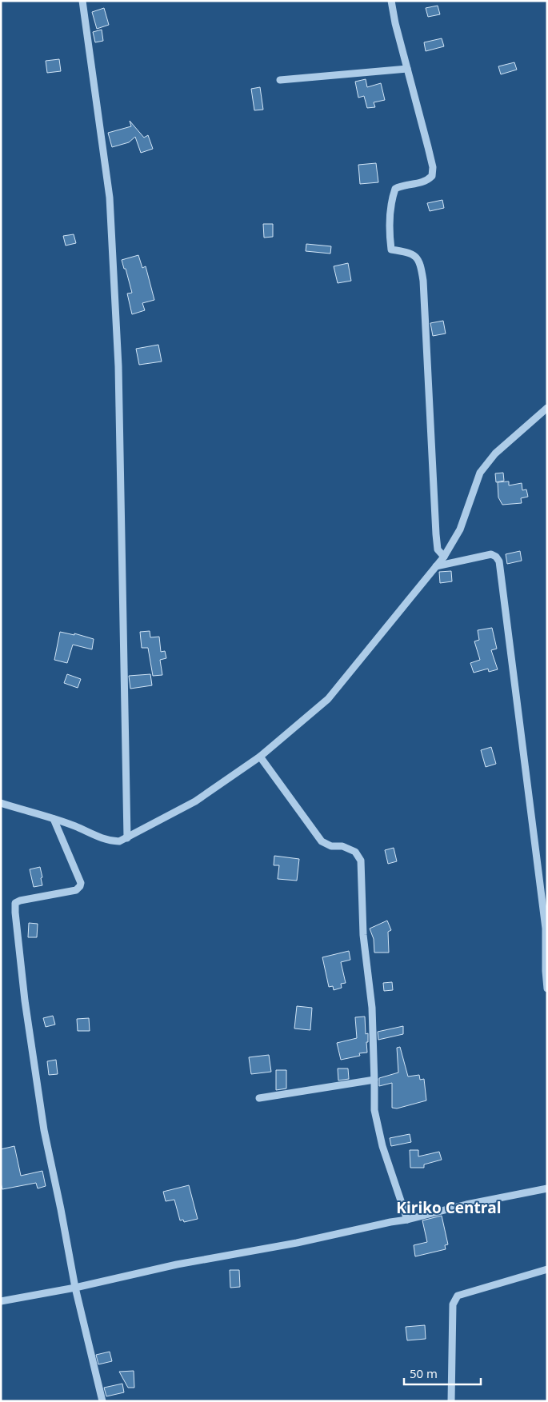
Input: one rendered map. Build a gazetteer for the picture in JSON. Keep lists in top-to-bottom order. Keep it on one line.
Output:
{"districts":["Kiriko Central"],"scale_bar":"50 m"}
